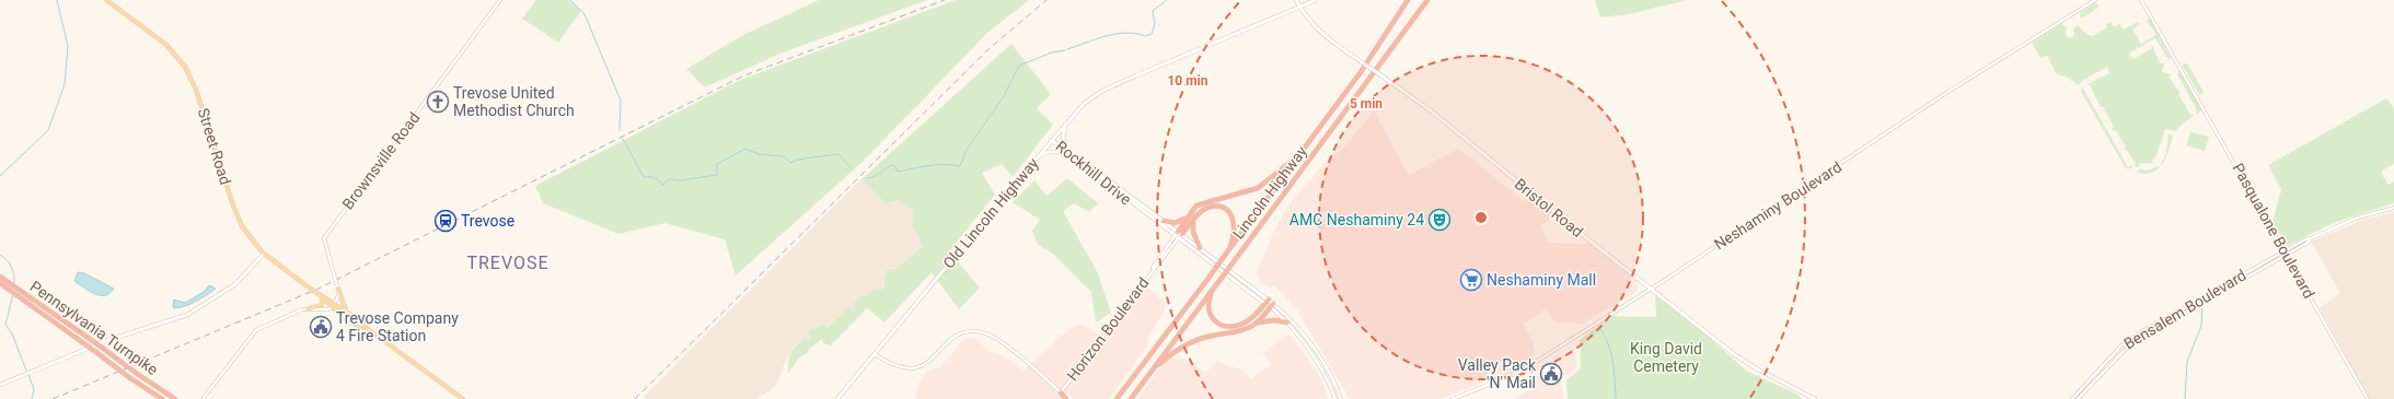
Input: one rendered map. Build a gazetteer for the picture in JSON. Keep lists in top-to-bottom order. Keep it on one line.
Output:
{"streets":{"highway":["Lincoln Highway","Pennsylvania Turnpike"],"main road":["Street Road","Rockhill Drive","Bristol Road","Old Lincoln Highway"],"street":["Brownsville Road","Neshaminy Boulevard","Pasqualone Boulevard","Bensalem Boulevard","Horizon Boulevard"]},"crossings":[["Rockhill Drive","Old Lincoln Highway"],["Rockhill Drive","Horizon Boulevard"],["Neshaminy Boulevard","Bristol Road"],["Bristol Road","Old Lincoln Highway"],["Old Lincoln Highway","Horizon Boulevard"],["Pasqualone Boulevard","Bensalem Boulevard"]],"districts":["TREVOSE"],"parks":["King David Cemetery"],"places":{"church":["Trevose United Methodist Church"],"theatre":["AMC Neshaminy 24"],"station":["Trevose"],"supermarket":["Neshaminy Mall"],"public building":["Trevose Company 4 Fire Station","Valley Pack 'N' Mail"]},"rings":["10 min","5 min"]}
